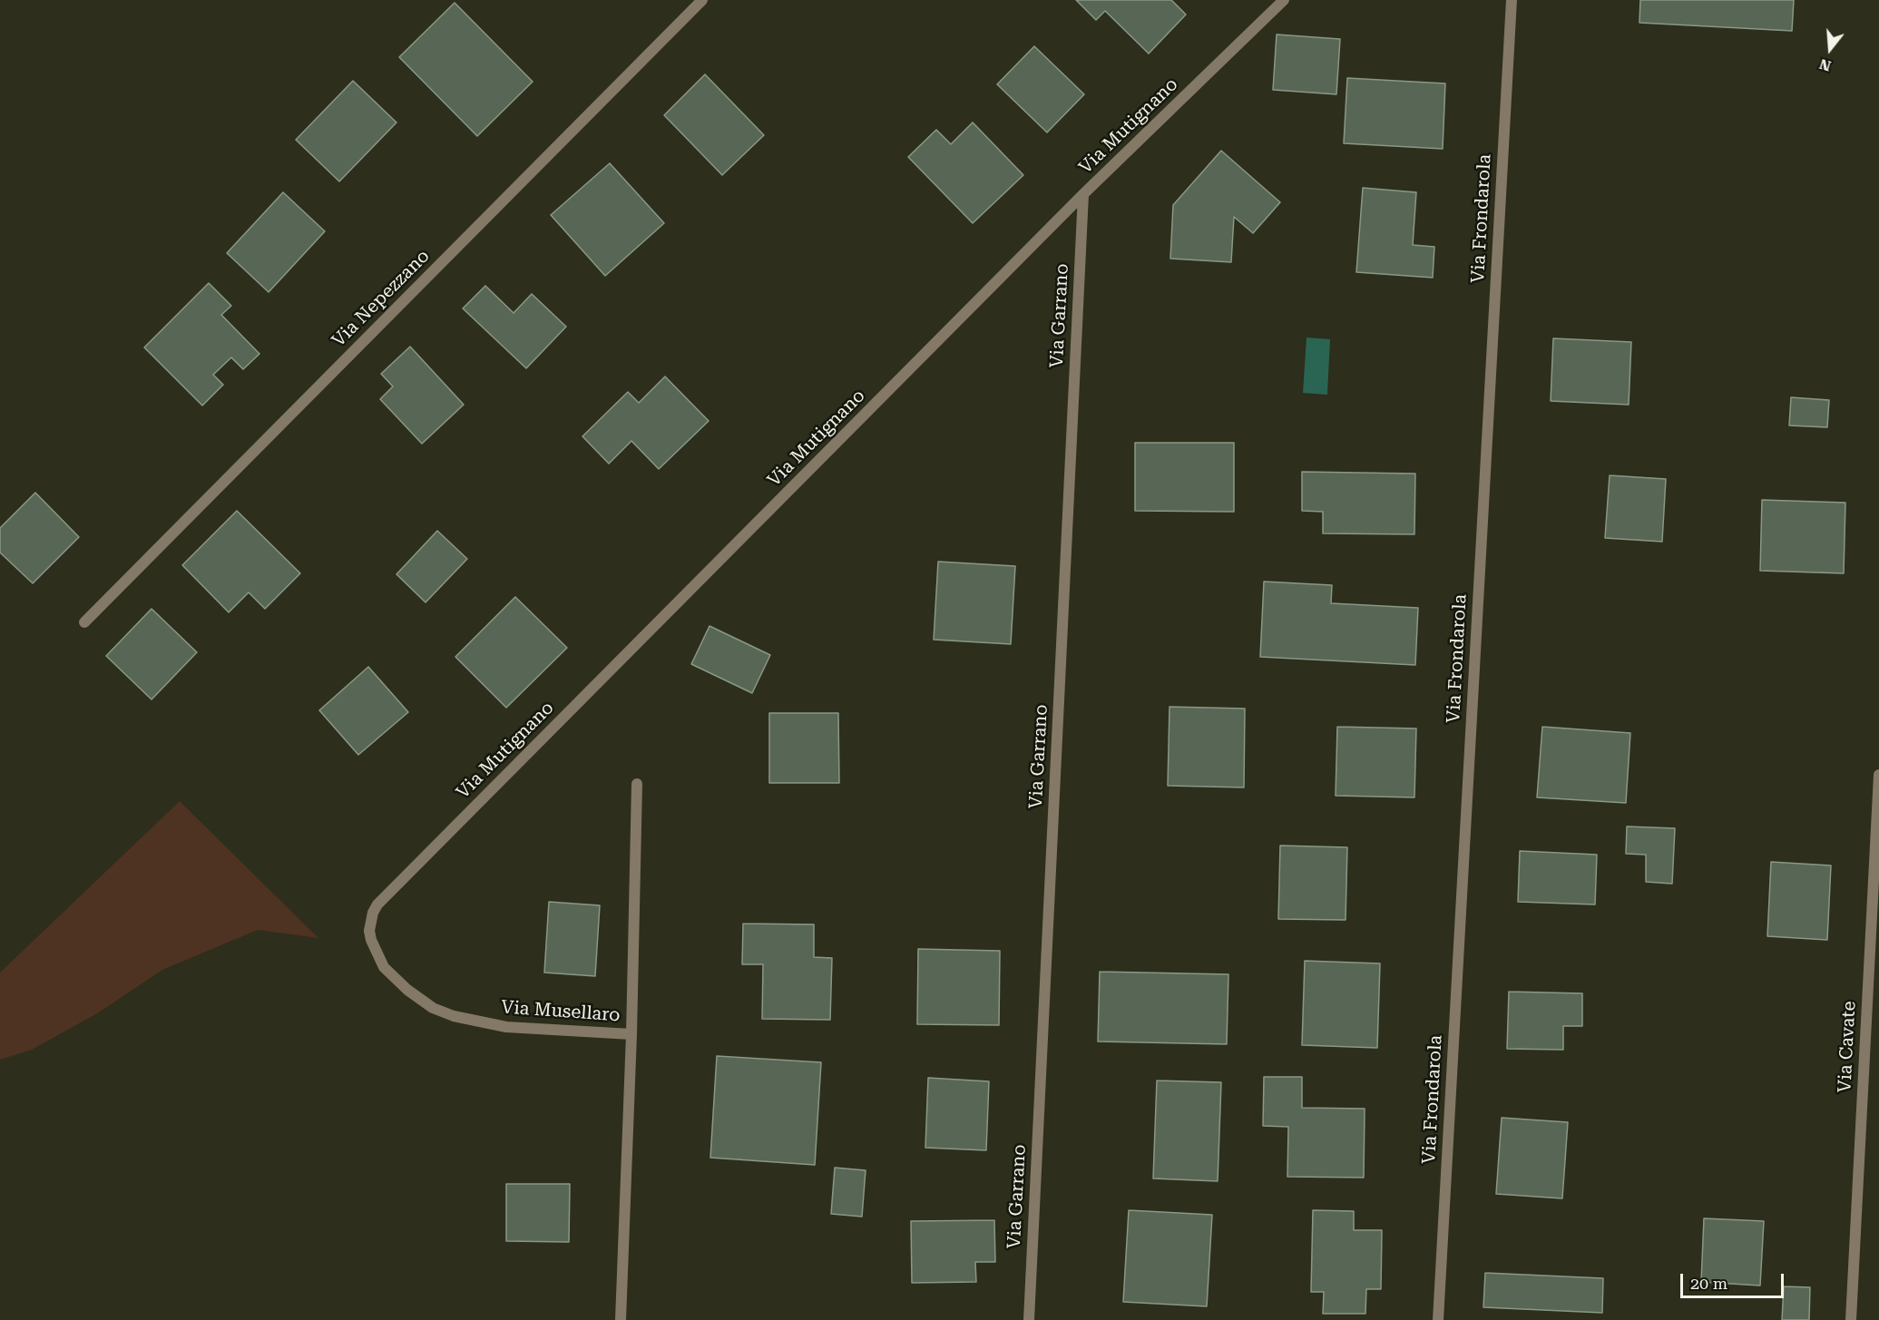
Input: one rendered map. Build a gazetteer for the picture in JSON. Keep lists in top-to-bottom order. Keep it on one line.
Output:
{"streets":{"street":["Via Mutignano","Via Frondarola","Via Nepezzano","Via Garrano","Via Musellaro","Via Cavate"]},"crossings":[["Via Mutignano","Via Garrano"],["Via Mutignano","Via Musellaro"]],"scale_bar":"20 m","north":"bottom"}
